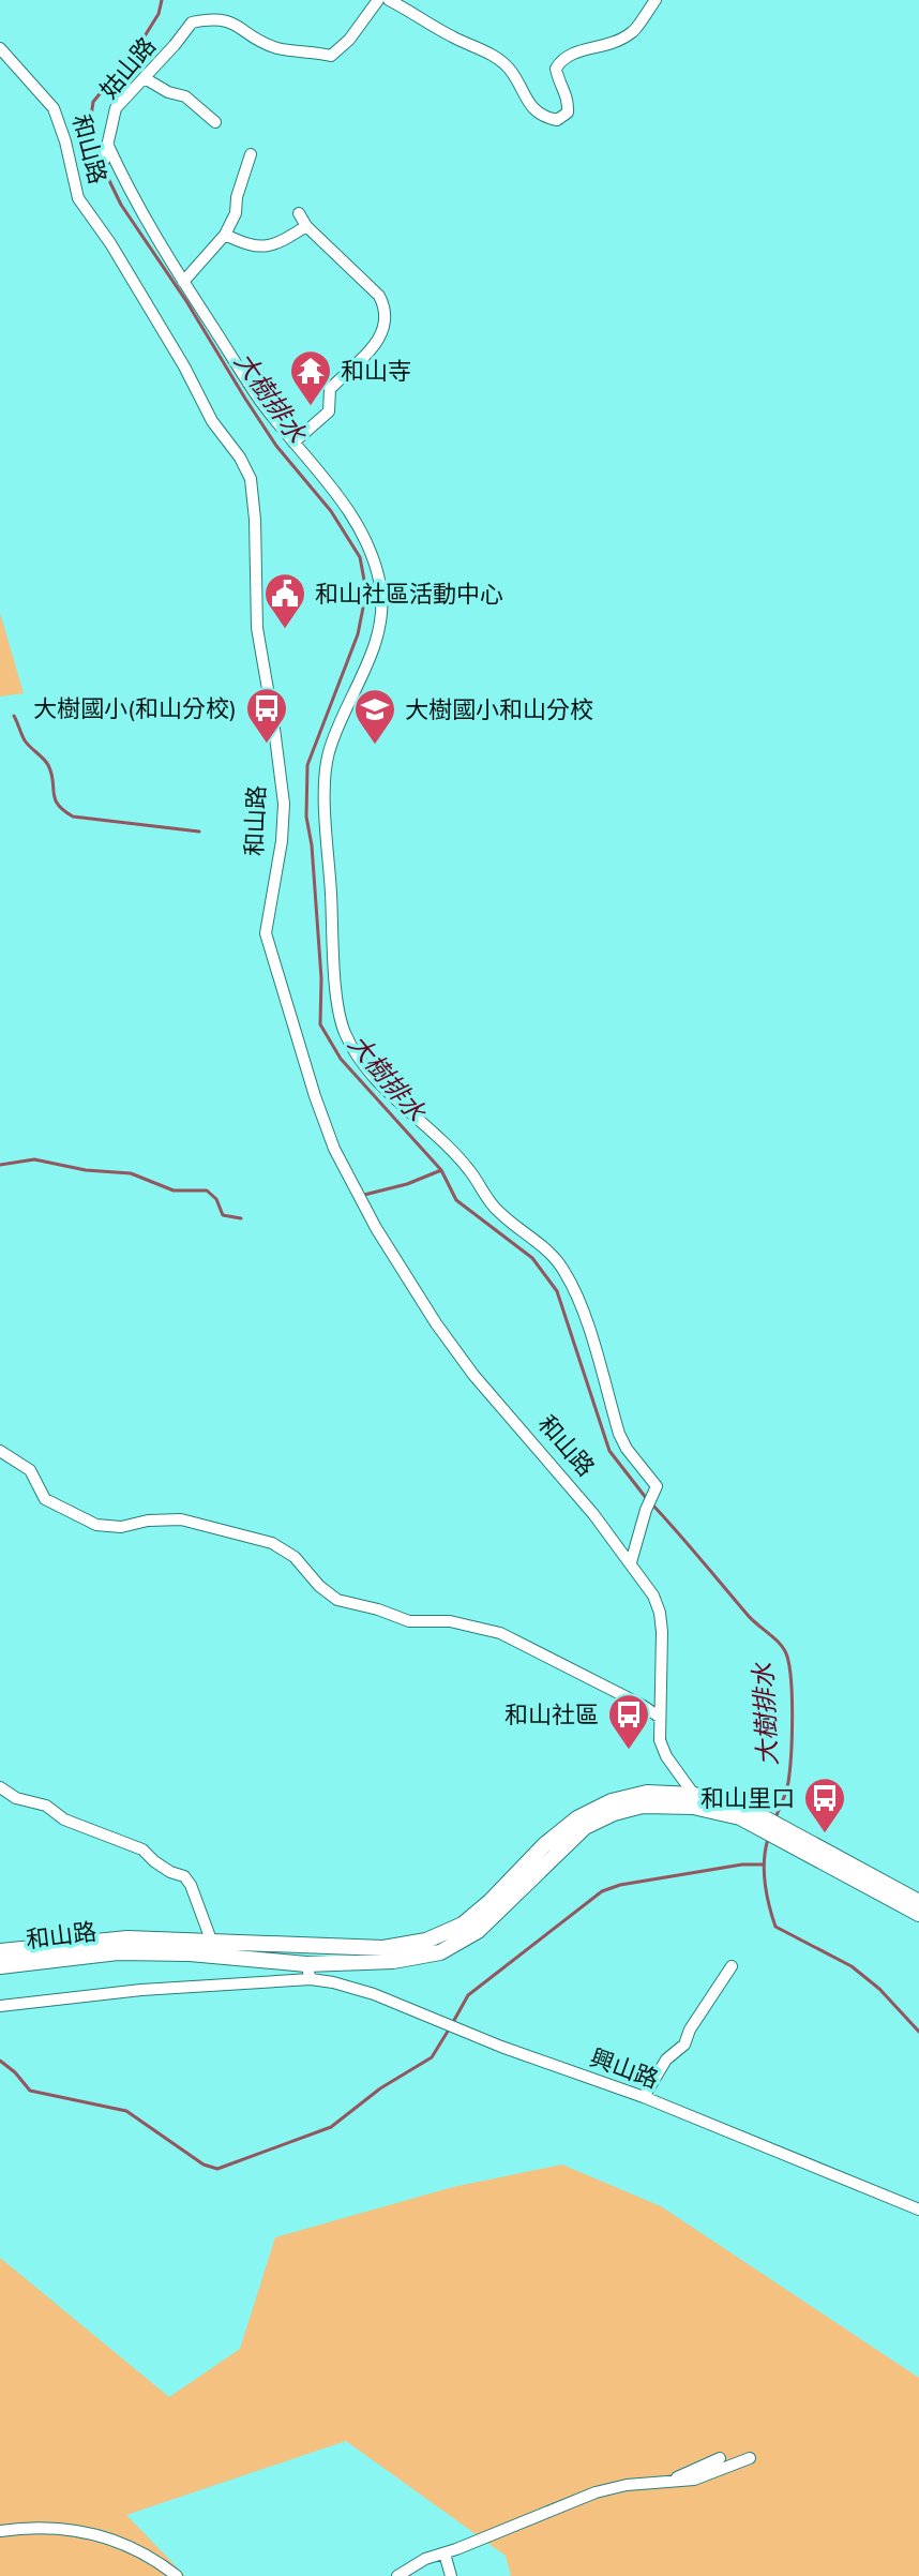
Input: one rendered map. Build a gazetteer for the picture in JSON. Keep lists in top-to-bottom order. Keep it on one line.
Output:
{"streets":{"main road":["和山路"],"street":["姑山路","興山路"]},"crossings":[["姑山路","和山路"],["和山路","興山路"]],"water":["大樹排水"],"places":{"temple":["和山寺"],"public building":["和山社區活動中心"],"bus stop":["大樹國小(和山分校)","和山社區","和山里口"],"school or university":["大樹國小和山分校"]}}
